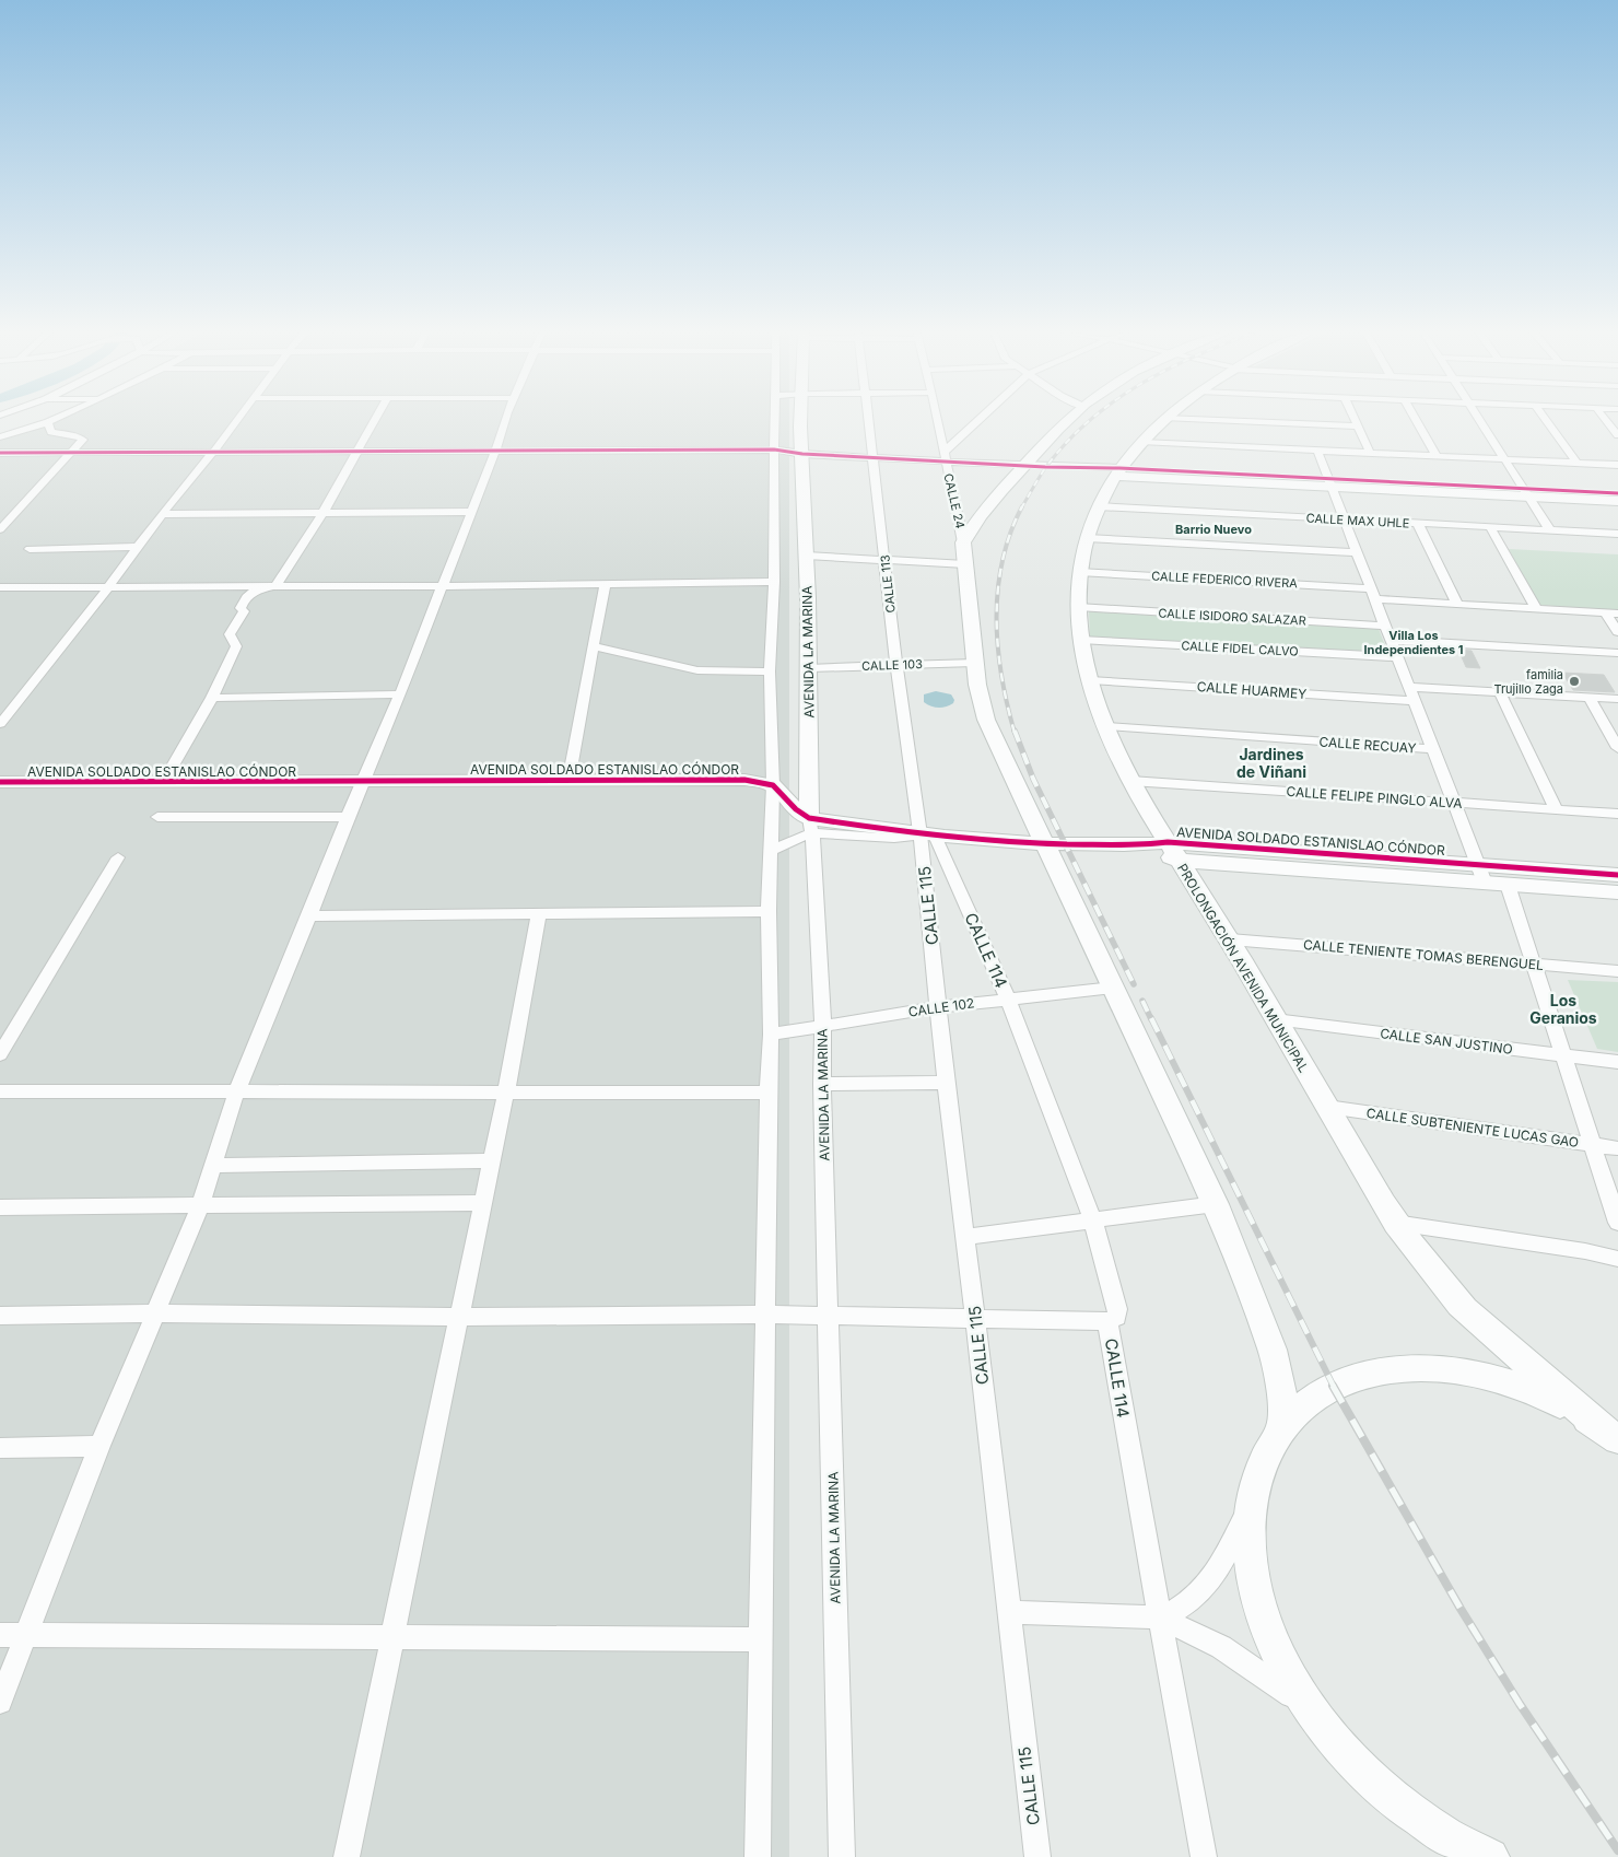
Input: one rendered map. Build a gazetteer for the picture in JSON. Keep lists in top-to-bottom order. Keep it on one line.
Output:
{"streets":{"street":["CALLE 24","CALLE MAX UHLE","CALLE FEDERICO RIVERA","CALLE 113","CALLE ISIDORO SALAZAR","CALLE FIDEL CALVO","AVENIDA LA MARINA","CALLE 103","CALLE HUARMEY","CALLE RECUAY","AVENIDA SOLDADO ESTANISLAO CÓNDOR","CALLE FELIPE PINGLO ALVA","CALLE 115","CALLE 114","CALLE TENIENTE TOMAS BERENGUEL","PROLONGACIÓN AVENIDA MUNICIPAL","CALLE 102","CALLE SAN JUSTINO","CALLE SUBTENIENTE LUCAS GAO"]},"crossings":[["CALLE MAX UHLE","PROLONGACIÓN AVENIDA MUNICIPAL"],["CALLE FEDERICO RIVERA","PROLONGACIÓN AVENIDA MUNICIPAL"],["CALLE 113","CALLE 103"],["CALLE 113","AVENIDA SOLDADO ESTANISLAO CÓNDOR"],["CALLE 113","CALLE 115"],["CALLE 113","CALLE 114"],["CALLE ISIDORO SALAZAR","PROLONGACIÓN AVENIDA MUNICIPAL"],["CALLE FIDEL CALVO","PROLONGACIÓN AVENIDA MUNICIPAL"],["AVENIDA LA MARINA","CALLE 103"],["AVENIDA LA MARINA","AVENIDA SOLDADO ESTANISLAO CÓNDOR"],["AVENIDA LA MARINA","CALLE 102"],["CALLE HUARMEY","PROLONGACIÓN AVENIDA MUNICIPAL"],["CALLE RECUAY","PROLONGACIÓN AVENIDA MUNICIPAL"],["AVENIDA SOLDADO ESTANISLAO CÓNDOR","CALLE 115"],["AVENIDA SOLDADO ESTANISLAO CÓNDOR","CALLE 114"],["AVENIDA SOLDADO ESTANISLAO CÓNDOR","PROLONGACIÓN AVENIDA MUNICIPAL"],["CALLE FELIPE PINGLO ALVA","PROLONGACIÓN AVENIDA MUNICIPAL"],["CALLE 115","CALLE 114"],["CALLE 115","CALLE 102"],["CALLE 114","CALLE 102"],["CALLE TENIENTE TOMAS BERENGUEL","PROLONGACIÓN AVENIDA MUNICIPAL"],["PROLONGACIÓN AVENIDA MUNICIPAL","CALLE SAN JUSTINO"],["PROLONGACIÓN AVENIDA MUNICIPAL","CALLE SUBTENIENTE LUCAS GAO"]],"districts":["Barrio Nuevo","Villa Los Independientes 1","Jardines de Viñani","Los Geranios"],"places":["familia Trujillo Zaga"]}
